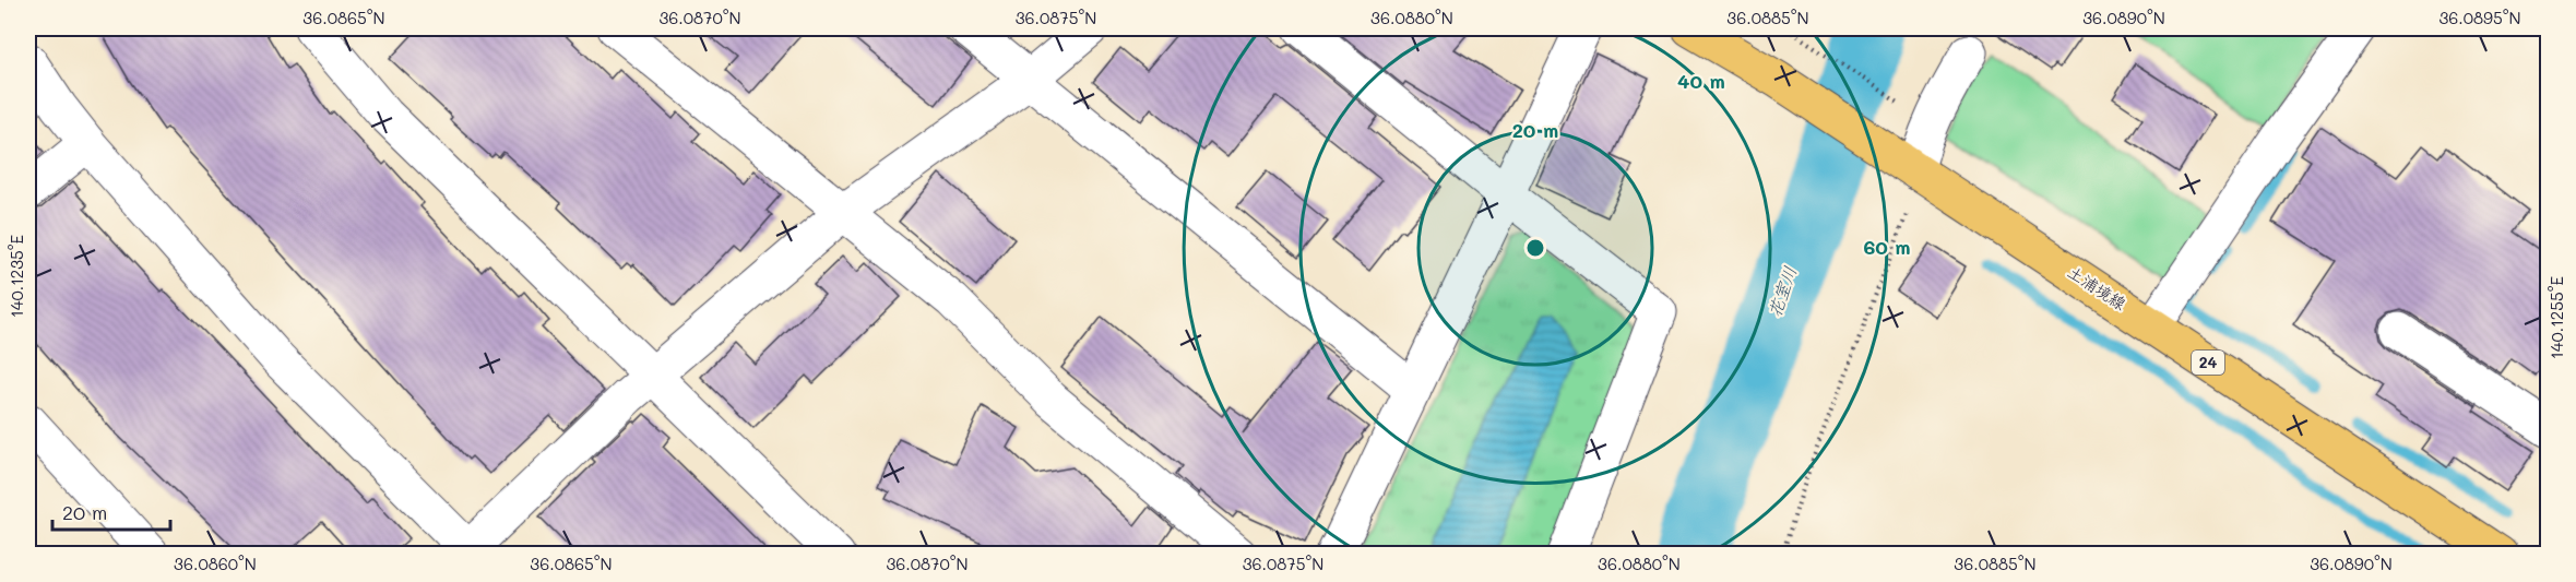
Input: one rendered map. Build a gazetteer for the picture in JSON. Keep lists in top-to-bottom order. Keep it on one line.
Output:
{"streets":{"main road":["土浦境線","24"]},"water":["花室川"],"scale_bar":"20 m","coordinates":["36.0865°N","36.0870°N","36.0875°N","36.0880°N","36.0885°N","36.0890°N","36.0895°N","140.1235°E","140.1255°E","36.0860°N"],"rings":["40 m","20 m","60 m"]}
